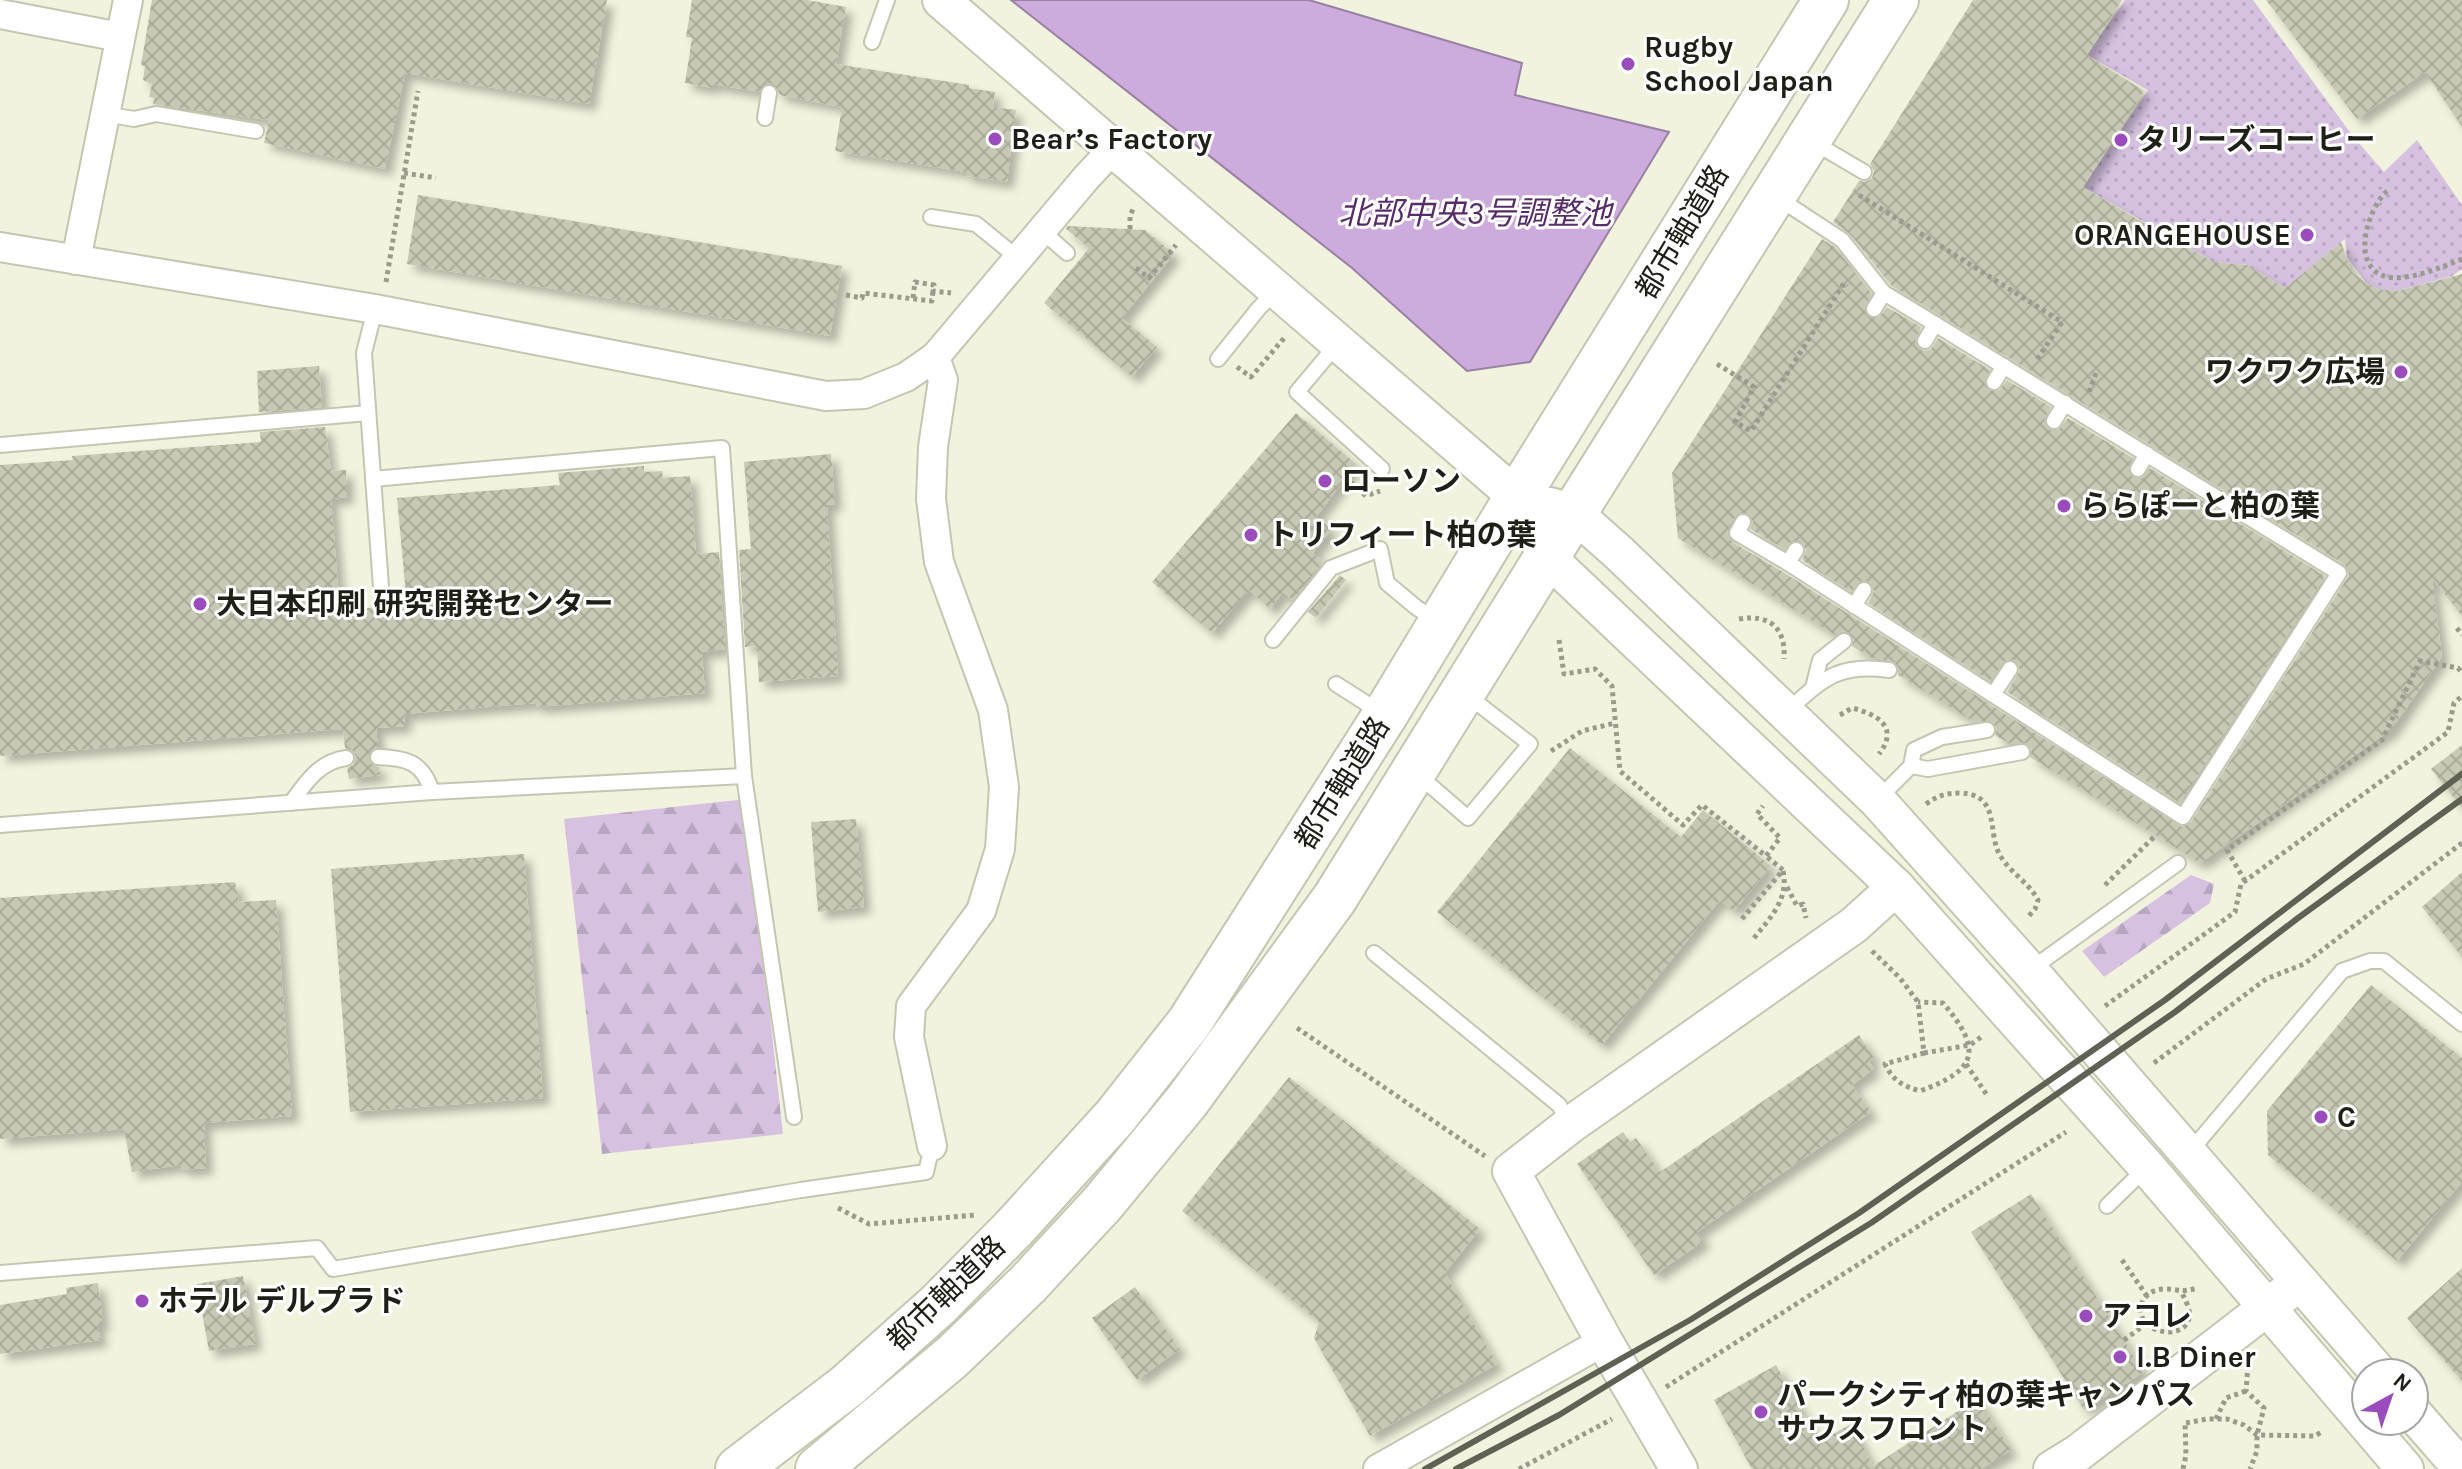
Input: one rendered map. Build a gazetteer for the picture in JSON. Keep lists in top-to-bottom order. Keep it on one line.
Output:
{"streets":{"main road":["都市軸道路"]},"water":["北部中央3号調整池"],"places":["Rugby School Japan","Bear’s Factory","タリーズコーヒー","ORANGEHOUSE","ワクワク広場","ローソン","ららぽーと柏の葉","トリフィート柏の葉","大日本印刷 研究開発センター","C","ホテル デルプラド","アコレ","I.B Diner","パークシティ柏の葉キャンパス サウスフロント"],"north":"top right"}
